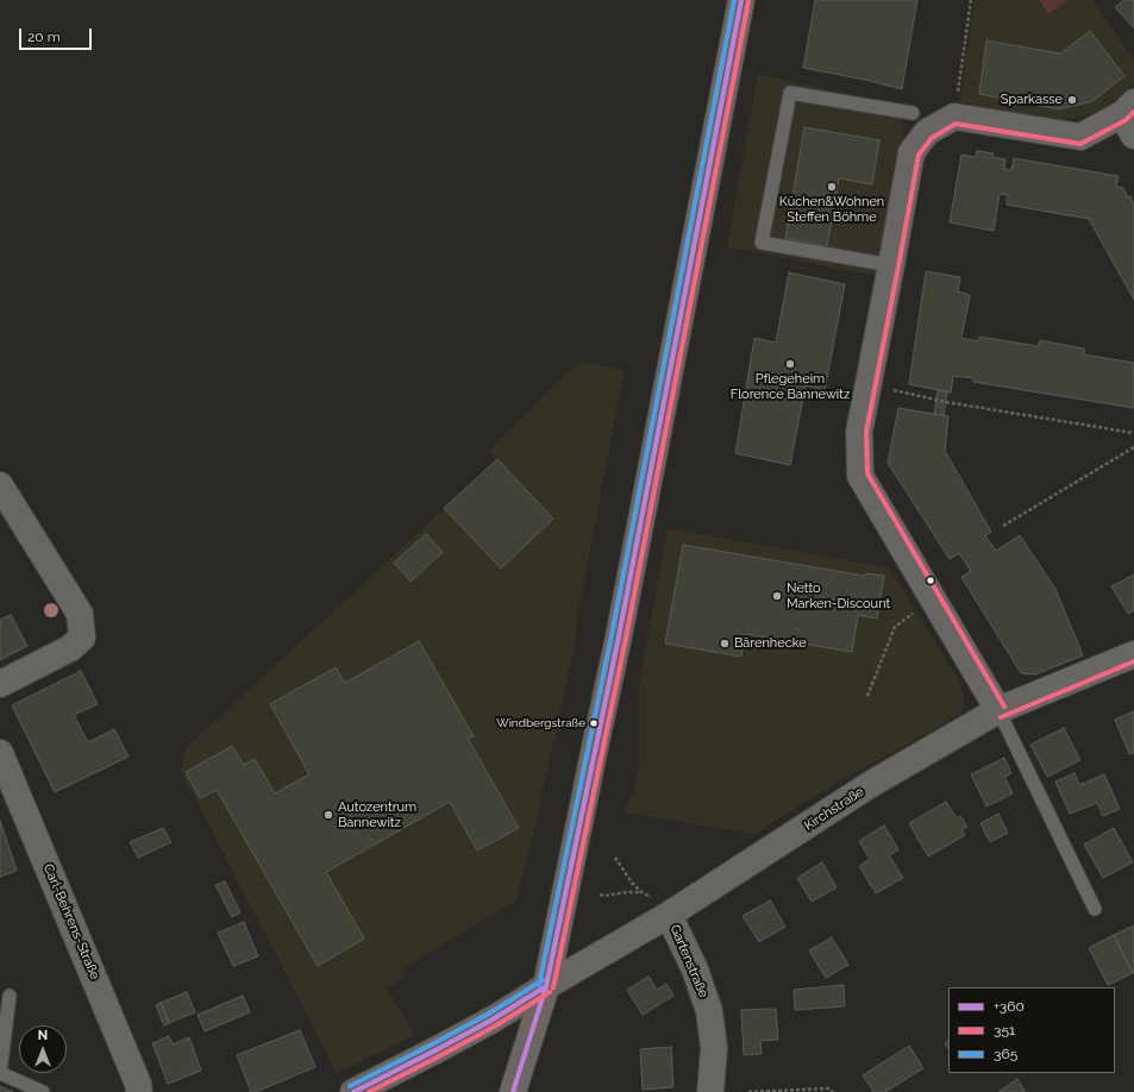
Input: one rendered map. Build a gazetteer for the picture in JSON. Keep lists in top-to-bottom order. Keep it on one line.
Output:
{"streets":{"street":["Kirchstraße","Carl-Behrens-Straße","Gartenstraße"]},"crossings":[["Kirchstraße","Gartenstraße"]],"places":["Sparkasse","Küchen&Wohnen Steffen Böhme","Pflegeheim Florence Bannewitz","Netto Marken-Discount","Bärenhecke","Windbergstraße","Autozentrum Bannewitz"],"lines":["transit line +360","transit line 365","transit line 351"],"legend":["+360","351","365"],"scale_bar":"20 m","north":"top"}
